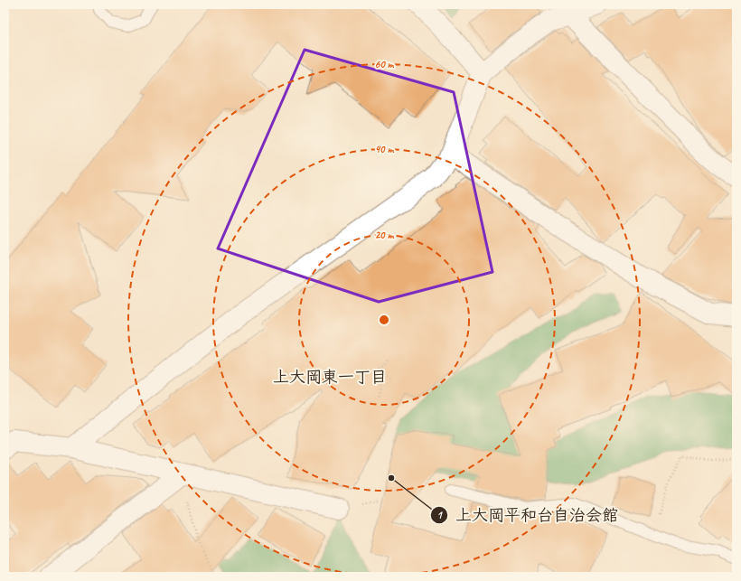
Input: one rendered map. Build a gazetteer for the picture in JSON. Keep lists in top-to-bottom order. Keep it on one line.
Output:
{"districts":["上大岡東一丁目"],"places":["上大岡平和台自治会館"],"rings":["60 m","40 m","20 m"]}
